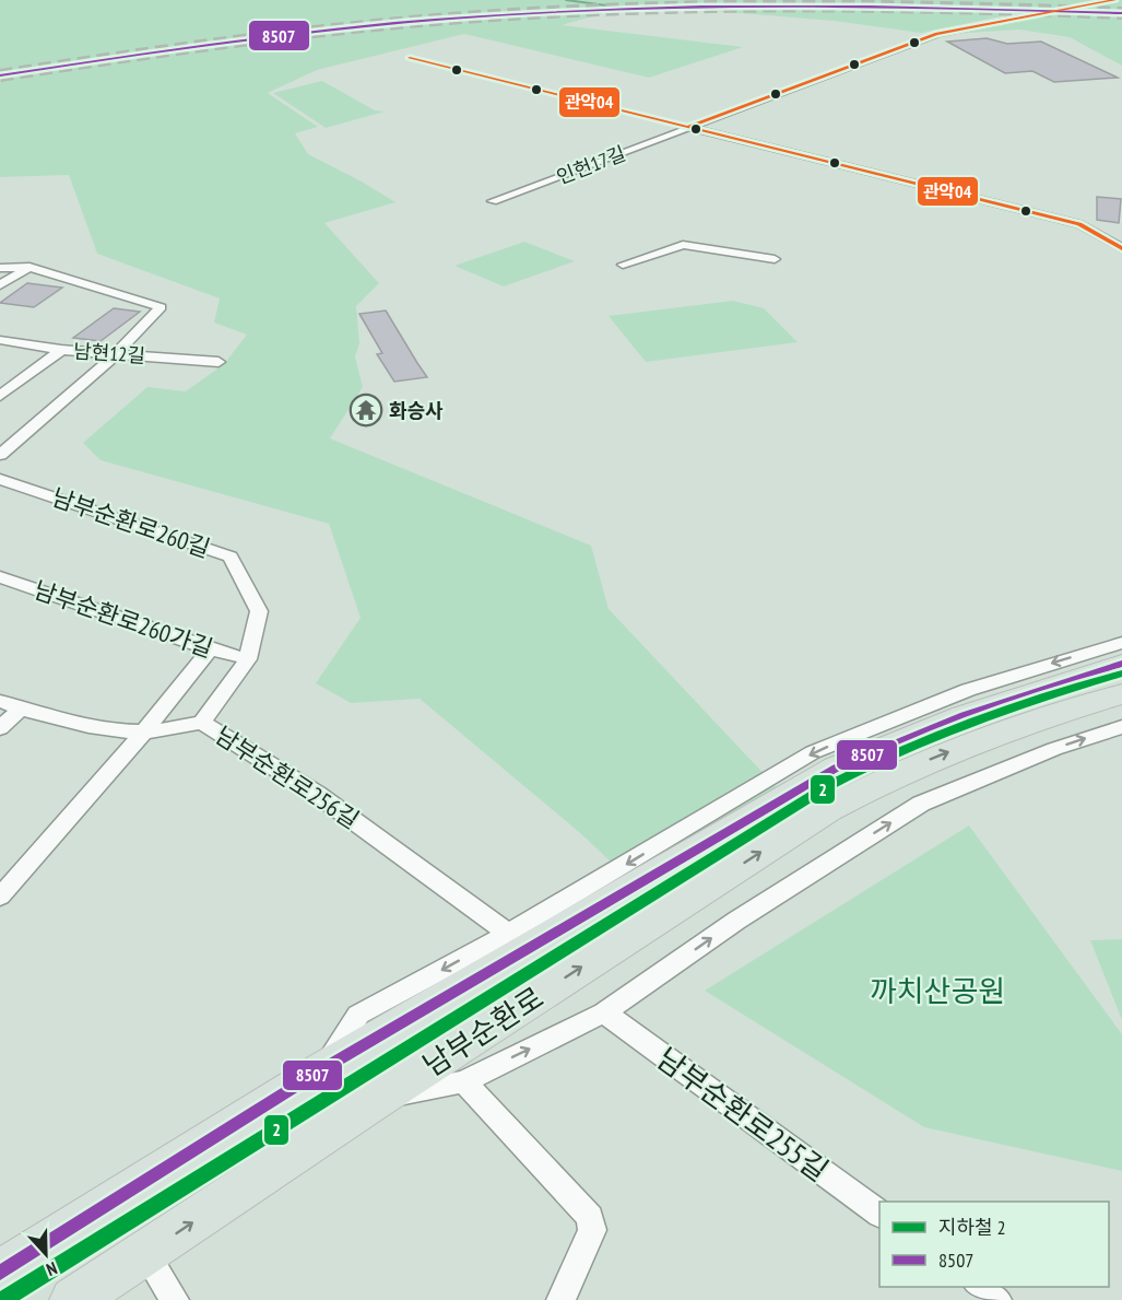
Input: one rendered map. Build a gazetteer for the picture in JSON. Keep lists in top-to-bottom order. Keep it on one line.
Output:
{"streets":{"main road":["남부순환로"],"street":["인헌17길","남현12길","남부순환로260길","남부순환로260가길","남부순환로256길","남부순환로255길"]},"crossings":[["남부순환로260길","남부순환로260가길"],["남부순환로260길","남부순환로256길"]],"parks":["까치산공원"],"places":{"temple":["화승사"]},"lines":["transit line 관악04","transit line 8507","metro line 2"],"legend":["지하철 2","8507"],"north":"bottom"}
